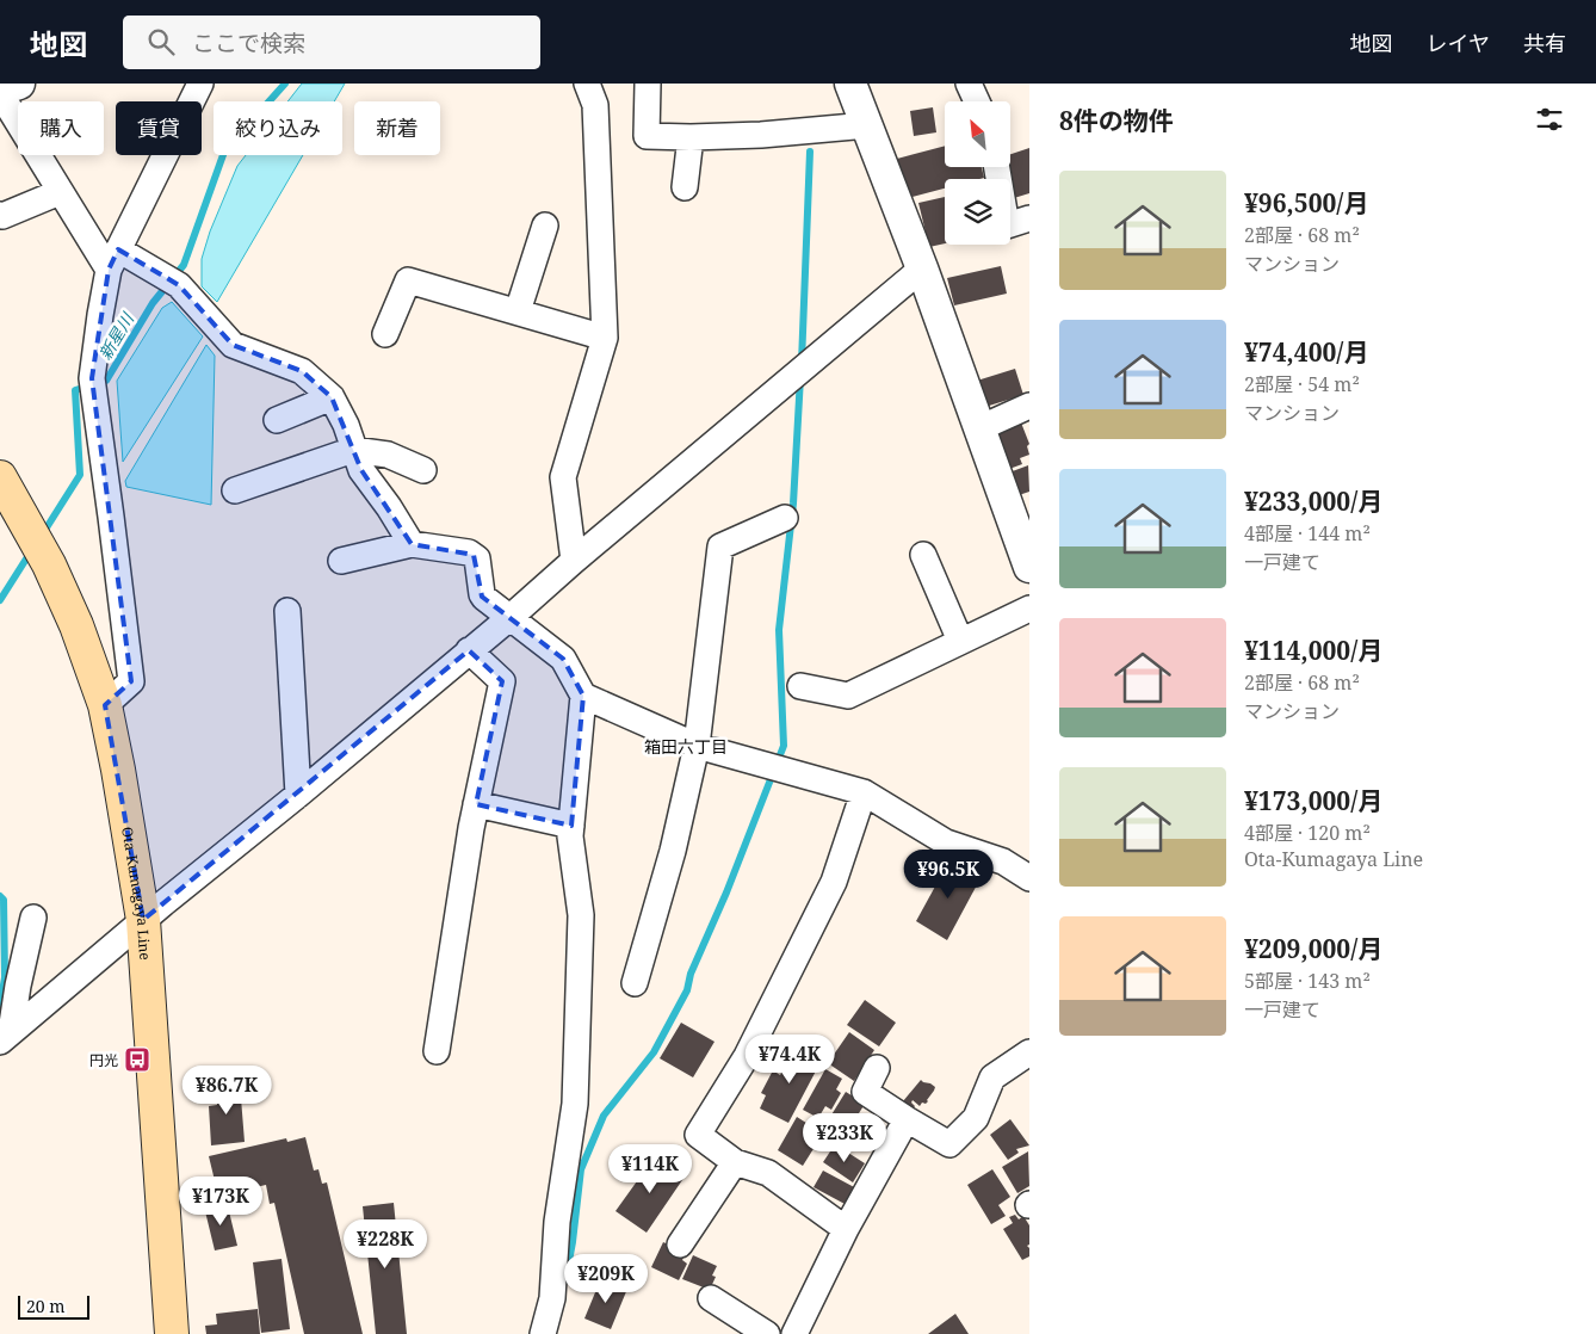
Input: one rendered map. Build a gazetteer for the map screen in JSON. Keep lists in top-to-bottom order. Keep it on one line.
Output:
{"streets":{"main road":["Ota-Kumagaya Line"]},"districts":["箱田六丁目"],"water":["新星川"],"places":{"bus stop":["円光"]},"scale_bar":"20 m","north":"top left","page":{"header":"地図","search":"ここで検索","nav":["地図","レイヤ","共有"],"heading":"8件の物件","chip":["購入","賃貸","絞り込み","新着"],"list":[{"name":"¥96,500/月","note":"2部屋 · 68 m² · マンション"},{"name":"¥74,400/月","note":"2部屋 · 54 m² · マンション"},{"name":"¥233,000/月","note":"4部屋 · 144 m² · 一戸建て"},{"name":"¥114,000/月","note":"2部屋 · 68 m² · マンション"},{"name":"¥173,000/月","note":"4部屋 · 120 m² · Ota-Kumagaya Line"},{"name":"¥209,000/月","note":"5部屋 · 143 m² · 一戸建て"}],"price":["¥96.5K","¥74.4K","¥86.7K","¥233K","¥114K","¥173K","¥228K","¥209K"],"scale":"20 m"}}
